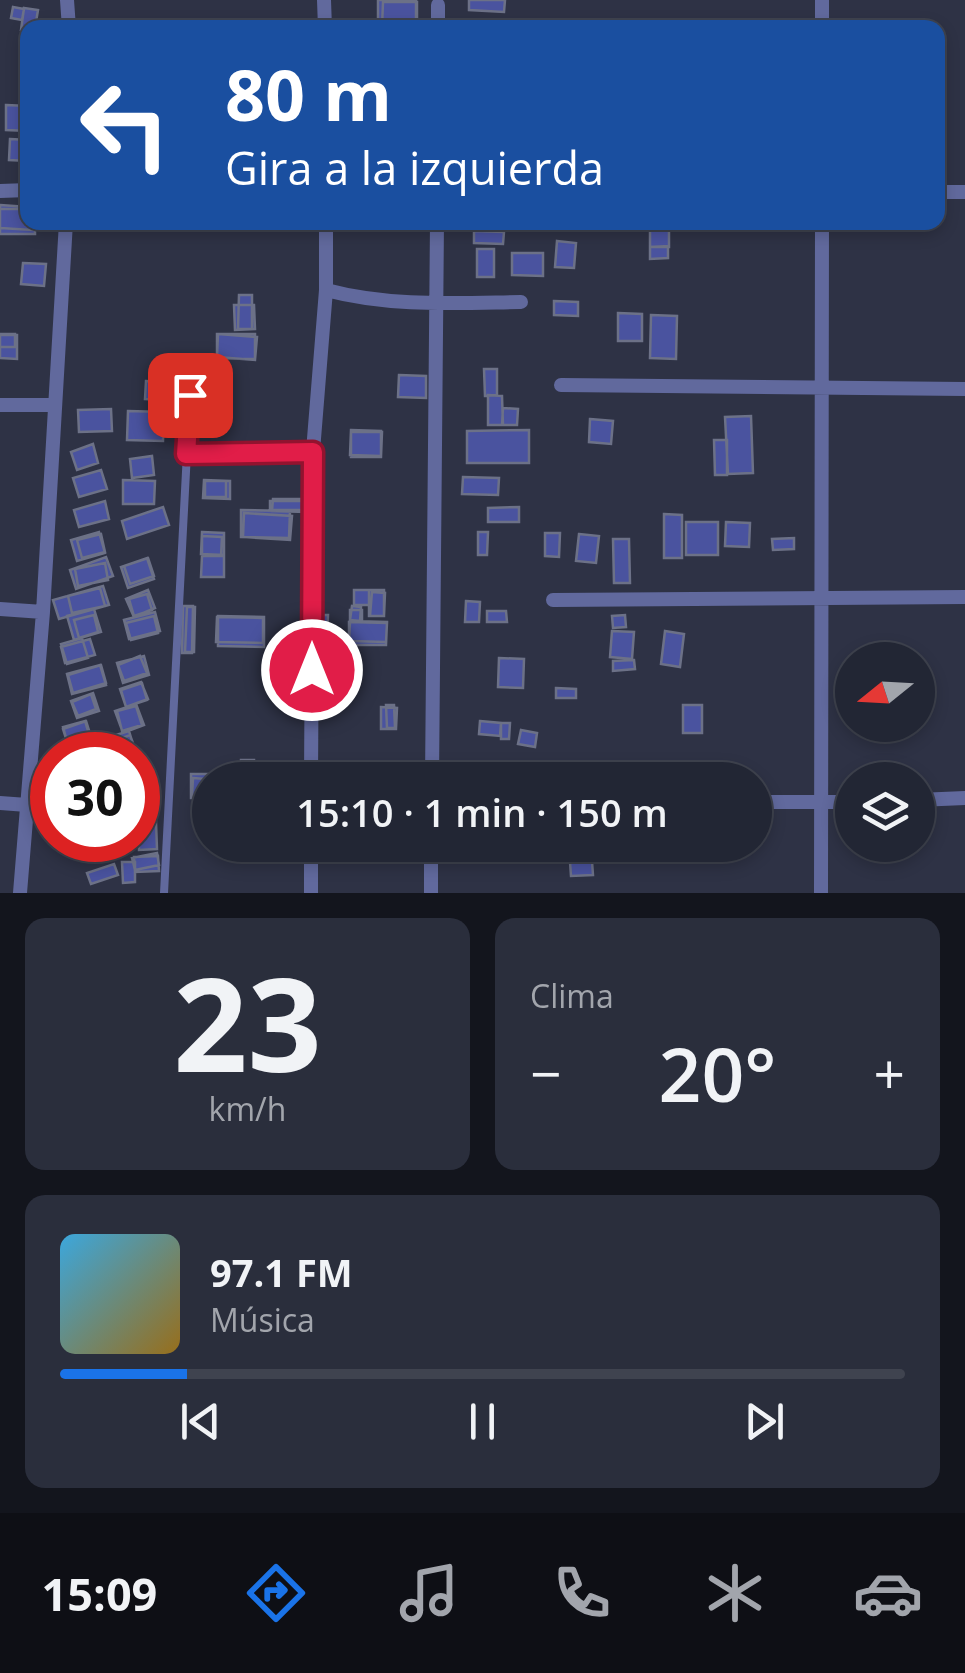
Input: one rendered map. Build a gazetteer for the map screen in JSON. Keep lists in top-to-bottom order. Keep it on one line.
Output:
{"north":"left","page":{"turn":["80 m","Gira a la izquierda"],"limit":"30","trip":"15:10 · 1 min · 150 m","tile":[["23","km/h"],"Clima"],"heat":["−","20°","+"],"song":["97.1 FM","Música"],"tabs":"15:09"}}
